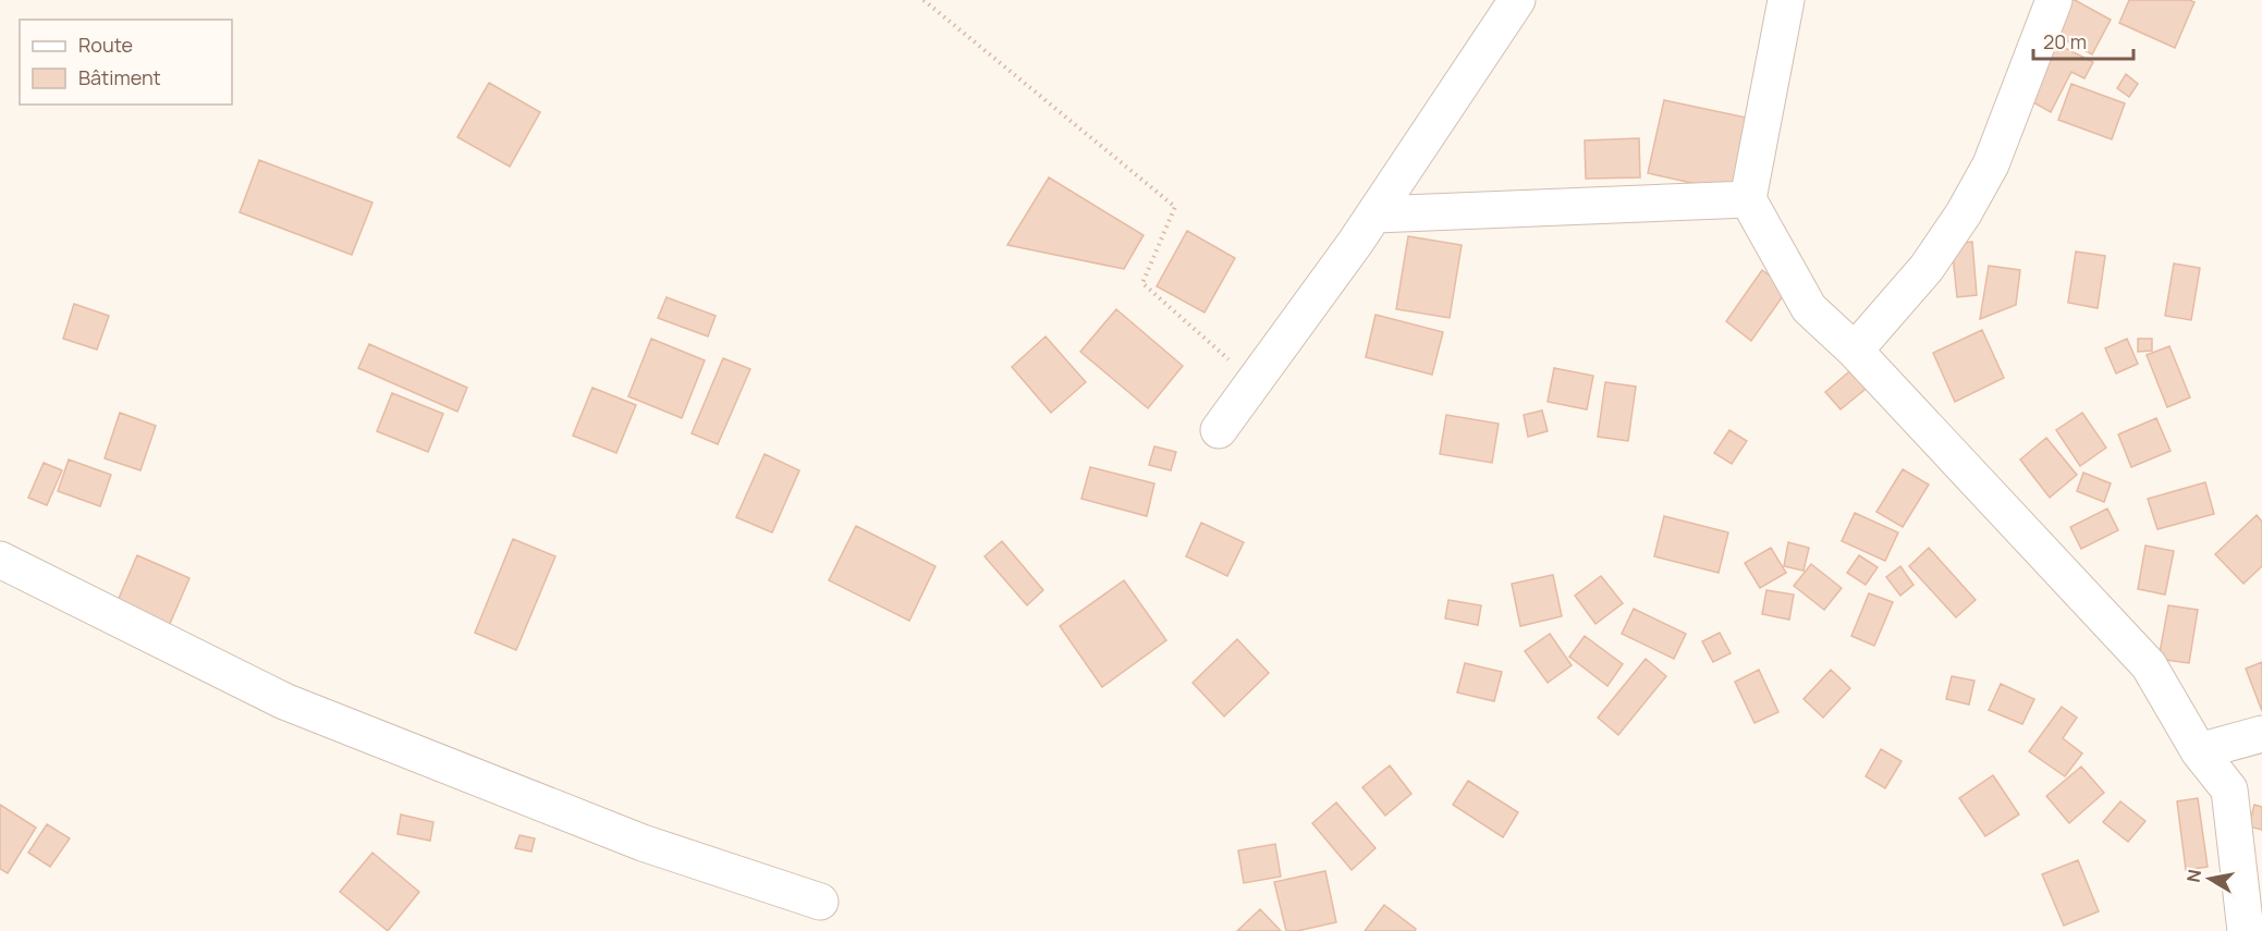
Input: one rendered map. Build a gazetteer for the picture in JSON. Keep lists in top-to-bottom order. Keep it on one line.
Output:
{"legend":["Route","Bâtiment"],"scale_bar":"20 m","north":"left"}
